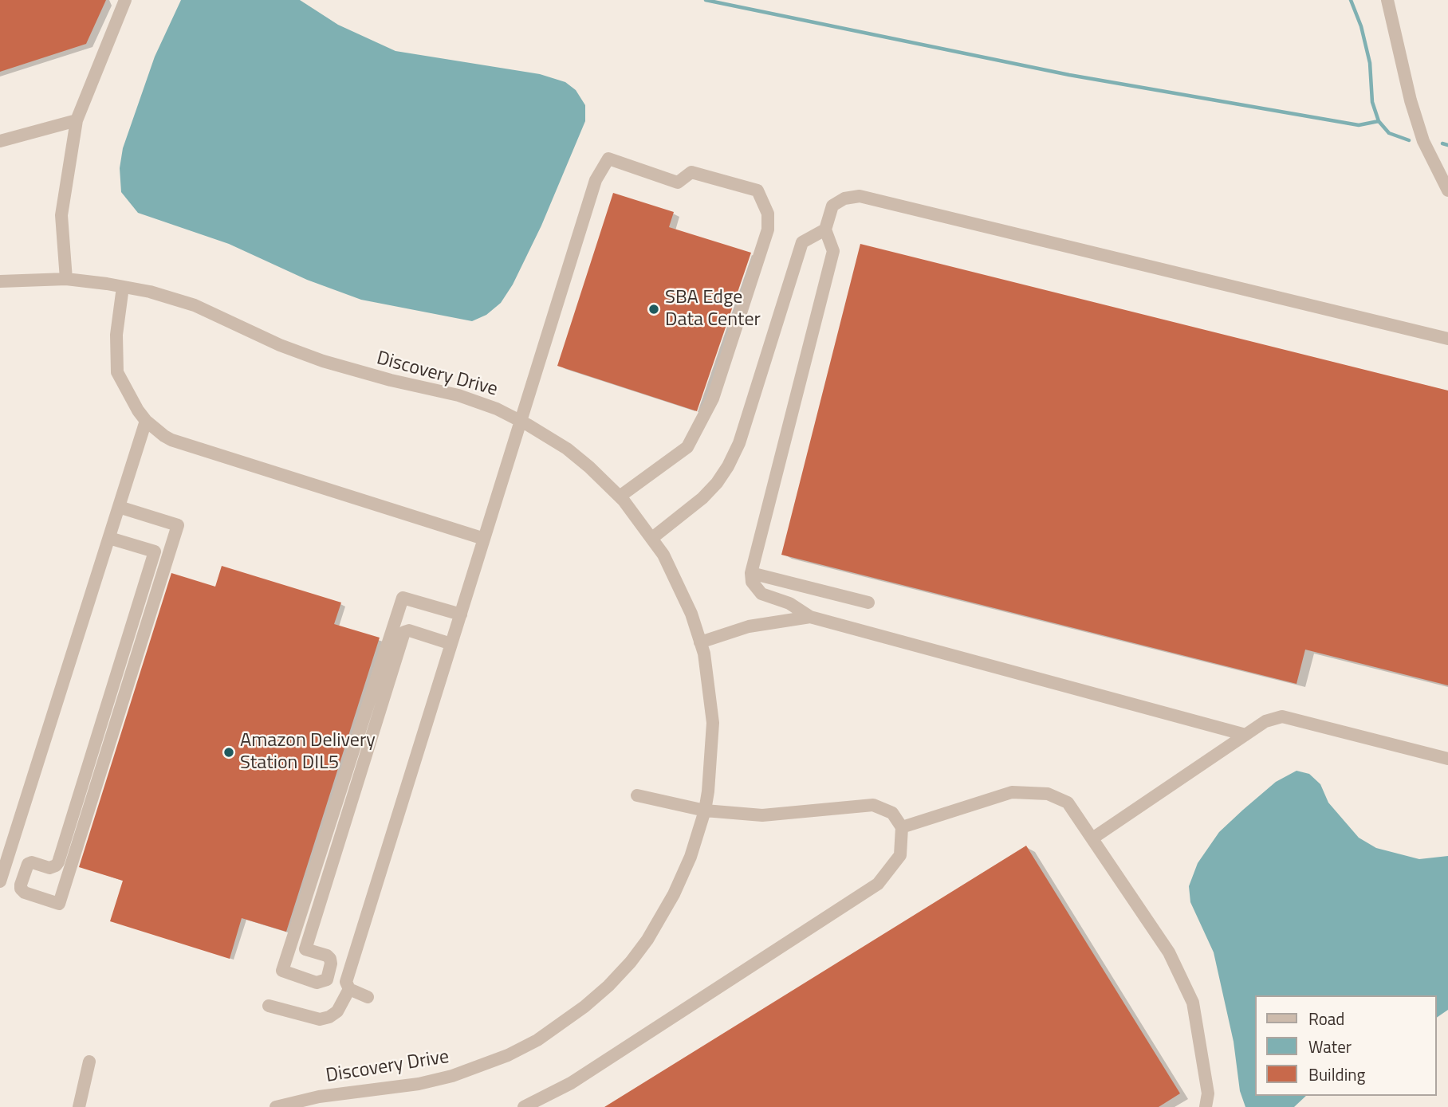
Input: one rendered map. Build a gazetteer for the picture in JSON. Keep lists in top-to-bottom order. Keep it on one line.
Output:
{"streets":{"street":["Discovery Drive"]},"places":["SBA Edge Data Center","Amazon Delivery Station DIL5"],"legend":["Road","Water","Building"]}
